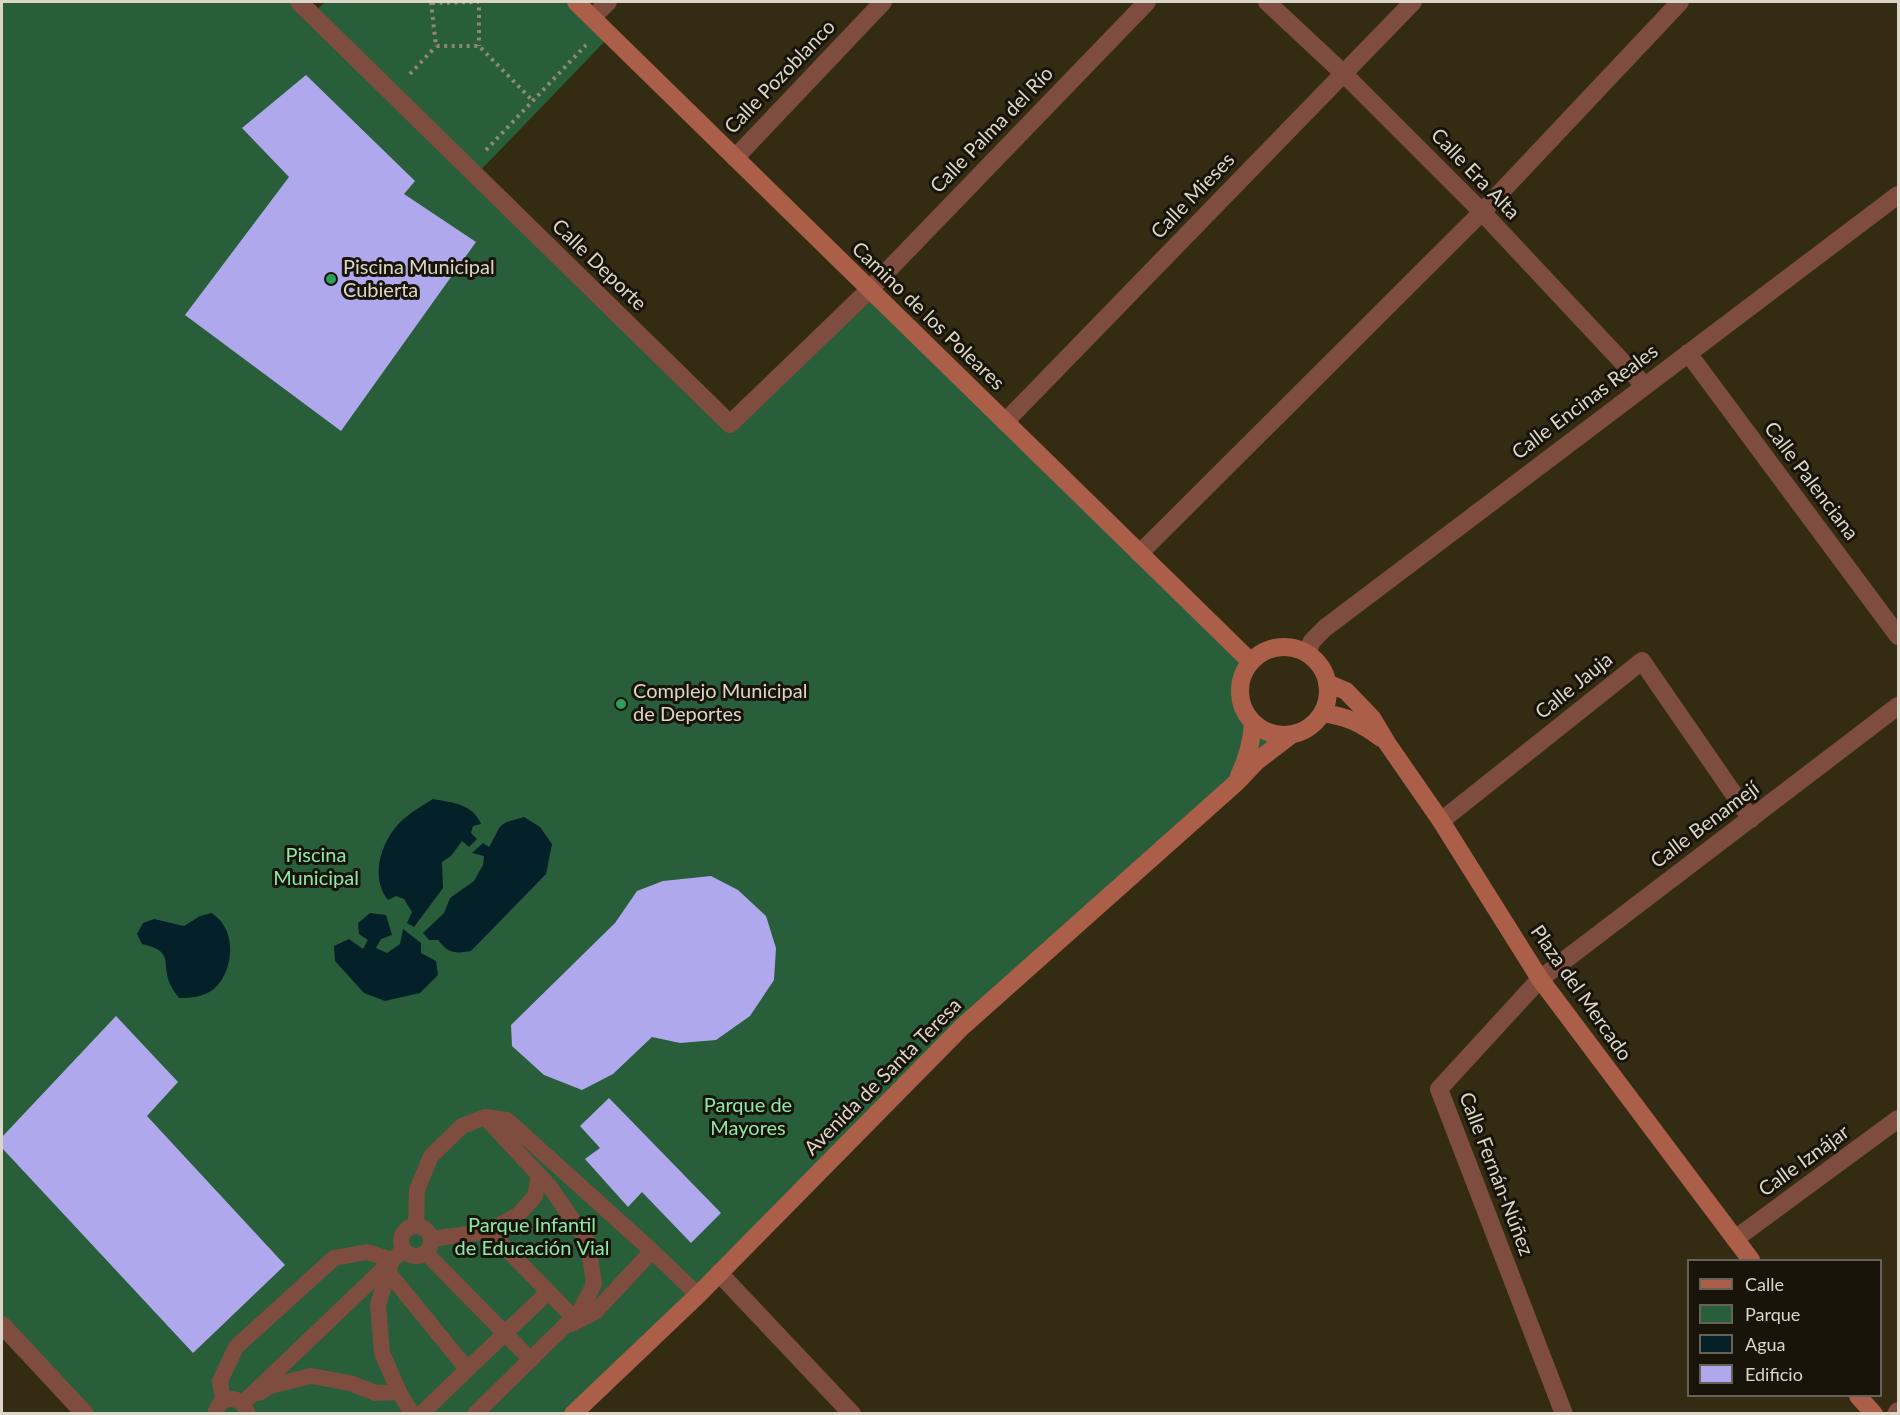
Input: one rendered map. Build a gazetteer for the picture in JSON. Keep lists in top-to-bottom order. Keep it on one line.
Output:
{"streets":{"street":["Calle Pozoblanco","Calle Palma del Río","Calle Era Alta","Calle Mieses","Calle Deporte","Camino de los Poleares","Calle Encinas Reales","Calle Palenciana","Calle Jauja","Calle Benamejí","Plaza del Mercado","Avenida de Santa Teresa","Calle Iznájar","Calle Fernán-Núñez"]},"crossings":[["Calle Pozoblanco","Camino de los Poleares"],["Calle Palma del Río","Calle Deporte"],["Calle Palma del Río","Camino de los Poleares"],["Calle Era Alta","Calle Mieses"],["Calle Era Alta","Calle Encinas Reales"],["Calle Mieses","Camino de los Poleares"],["Calle Deporte","Camino de los Poleares"],["Camino de los Poleares","Calle Encinas Reales"],["Camino de los Poleares","Plaza del Mercado"],["Camino de los Poleares","Avenida de Santa Teresa"],["Calle Encinas Reales","Calle Palenciana"],["Calle Encinas Reales","Plaza del Mercado"],["Calle Encinas Reales","Avenida de Santa Teresa"],["Calle Jauja","Calle Benamejí"],["Calle Jauja","Plaza del Mercado"],["Calle Benamejí","Plaza del Mercado"],["Calle Benamejí","Calle Fernán-Núñez"],["Plaza del Mercado","Avenida de Santa Teresa"],["Plaza del Mercado","Calle Iznájar"],["Plaza del Mercado","Calle Fernán-Núñez"]],"parks":["Piscina Municipal","Parque de Mayores","Parque Infantil de Educación Vial"],"places":["Piscina Municipal Cubierta","Complejo Municipal de Deportes"],"legend":["Calle","Parque","Agua","Edificio"]}
